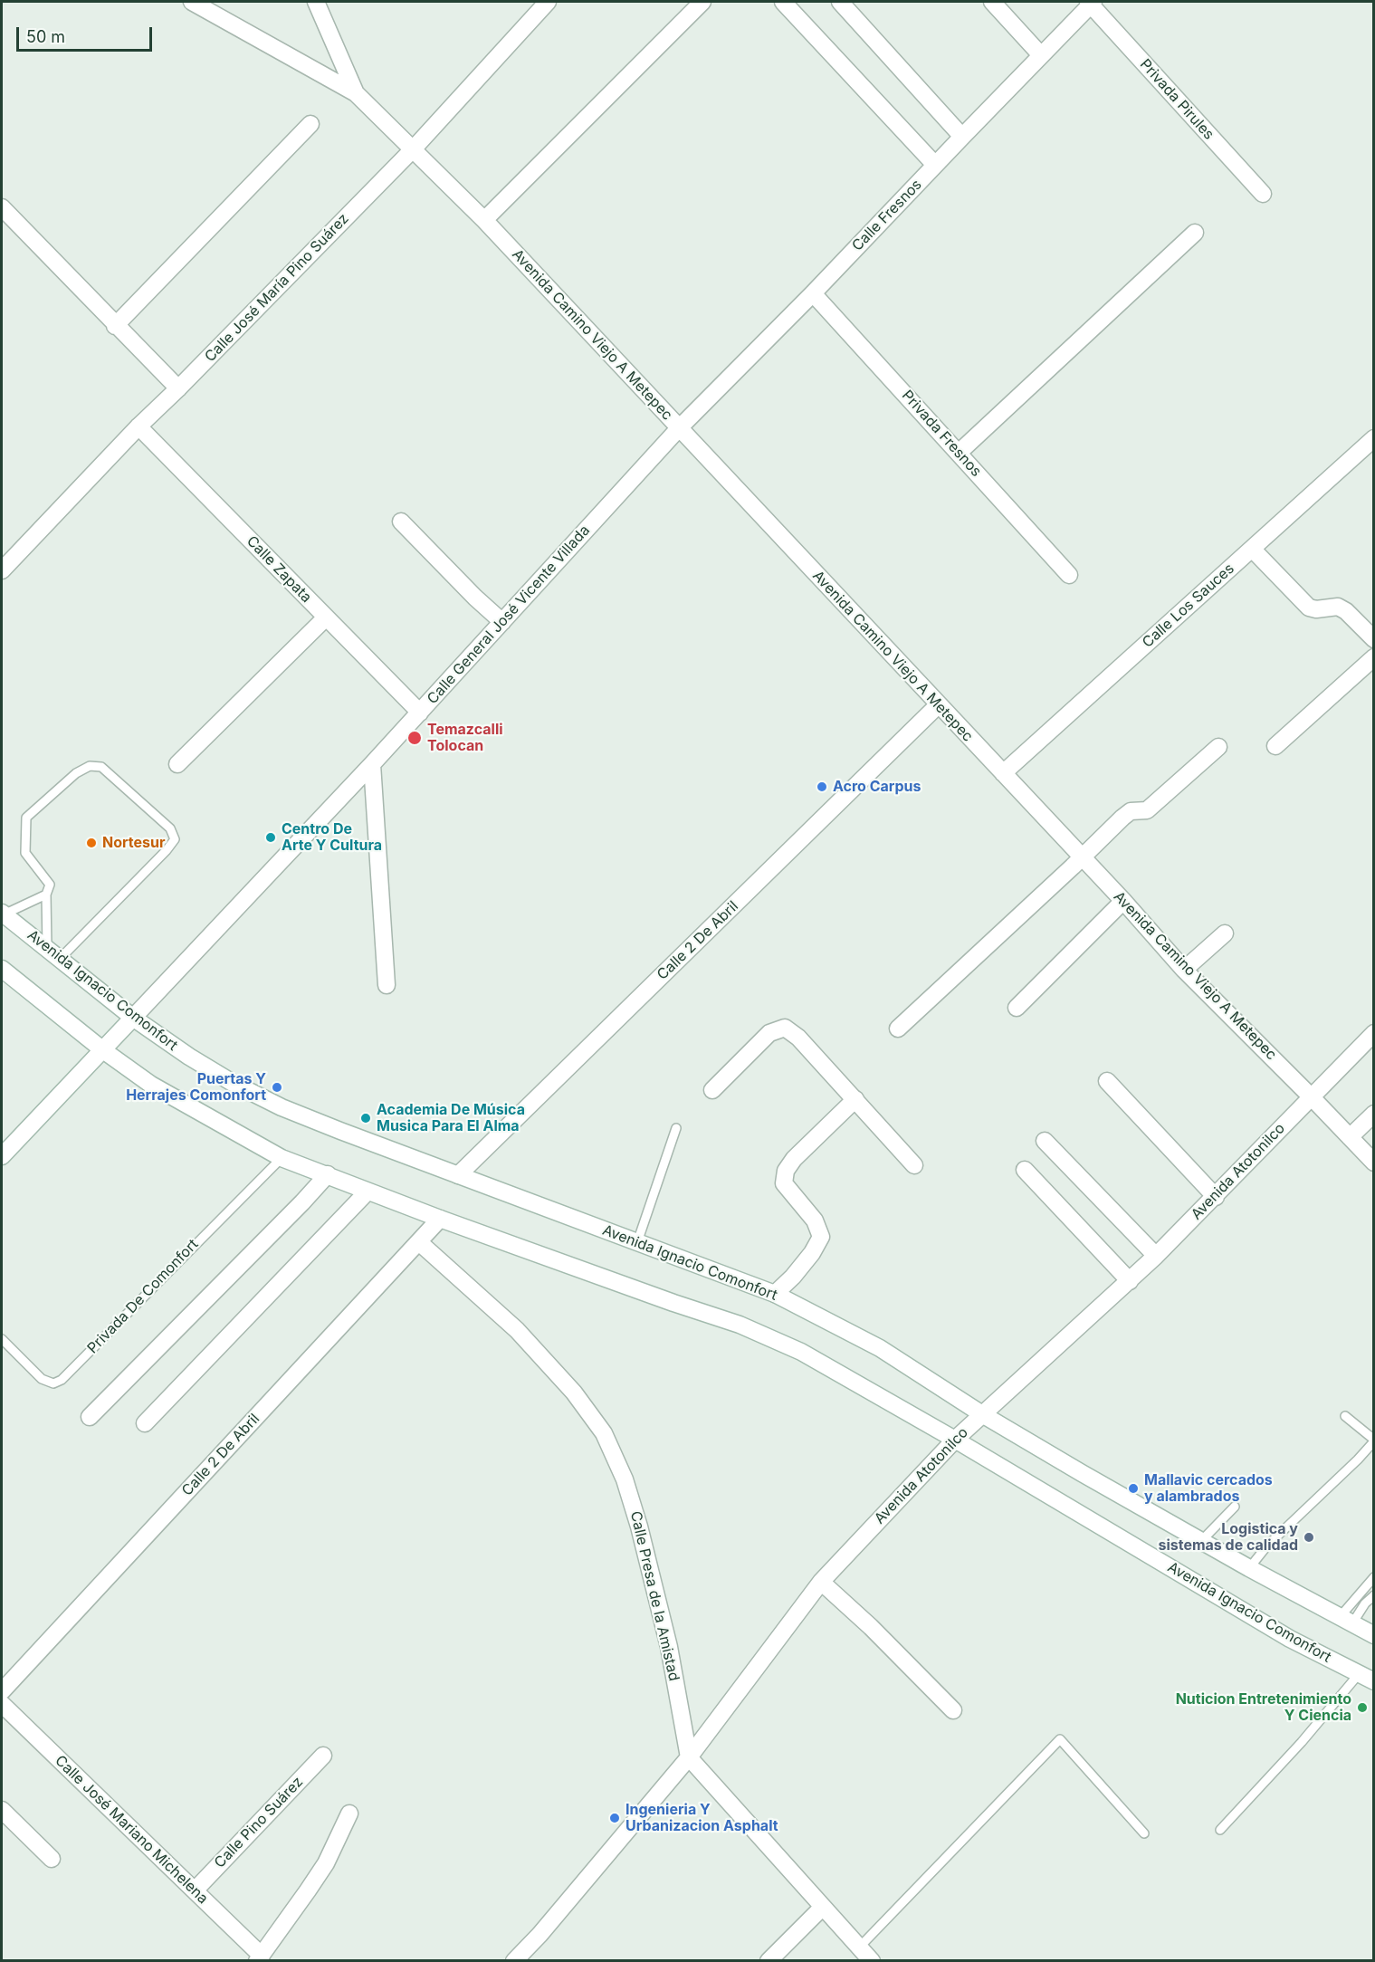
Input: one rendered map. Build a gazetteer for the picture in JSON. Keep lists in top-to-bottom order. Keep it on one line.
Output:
{"streets":{"street":["Privada Pirules","Calle Fresnos","Calle José María Pino Suárez","Avenida Camino Viejo A Metepec","Privada Fresnos","Calle Zapata","Calle Los Sauces","Calle General José Vicente Villada","Calle 2 De Abril","Avenida Ignacio Comonfort","Avenida Atotonilco","Calle Presa de la Amistad","Calle Pino Suárez","Calle José Mariano Michelena"],"lane":["Privada De Comonfort"]},"crossings":[["Privada Pirules","Calle Fresnos"],["Calle Fresnos","Avenida Camino Viejo A Metepec"],["Calle Fresnos","Privada Fresnos"],["Calle Fresnos","Calle General José Vicente Villada"],["Calle José María Pino Suárez","Avenida Camino Viejo A Metepec"],["Calle José María Pino Suárez","Calle Zapata"],["Avenida Camino Viejo A Metepec","Calle Los Sauces"],["Avenida Camino Viejo A Metepec","Calle General José Vicente Villada"],["Avenida Camino Viejo A Metepec","Calle 2 De Abril"],["Avenida Camino Viejo A Metepec","Avenida Atotonilco"],["Calle Zapata","Calle General José Vicente Villada"],["Calle General José Vicente Villada","Avenida Ignacio Comonfort"],["Calle 2 De Abril","Avenida Ignacio Comonfort"],["Calle 2 De Abril","Calle Presa de la Amistad"],["Avenida Ignacio Comonfort","Avenida Atotonilco"],["Avenida Ignacio Comonfort","Privada De Comonfort"],["Avenida Atotonilco","Calle Presa de la Amistad"],["Calle Pino Suárez","Calle José Mariano Michelena"]],"places":["Temazcalli Tolocan","Acro Carpus","Centro De Arte Y Cultura","Nortesur","Puertas Y Herrajes Comonfort","Academia De Música Musica Para El Alma","Mallavic cercados y alambrados","Logistica y sistemas de calidad","Nuticion Entretenimiento Y Ciencia","Ingenieria Y Urbanizacion Asphalt"],"scale_bar":"50 m"}
